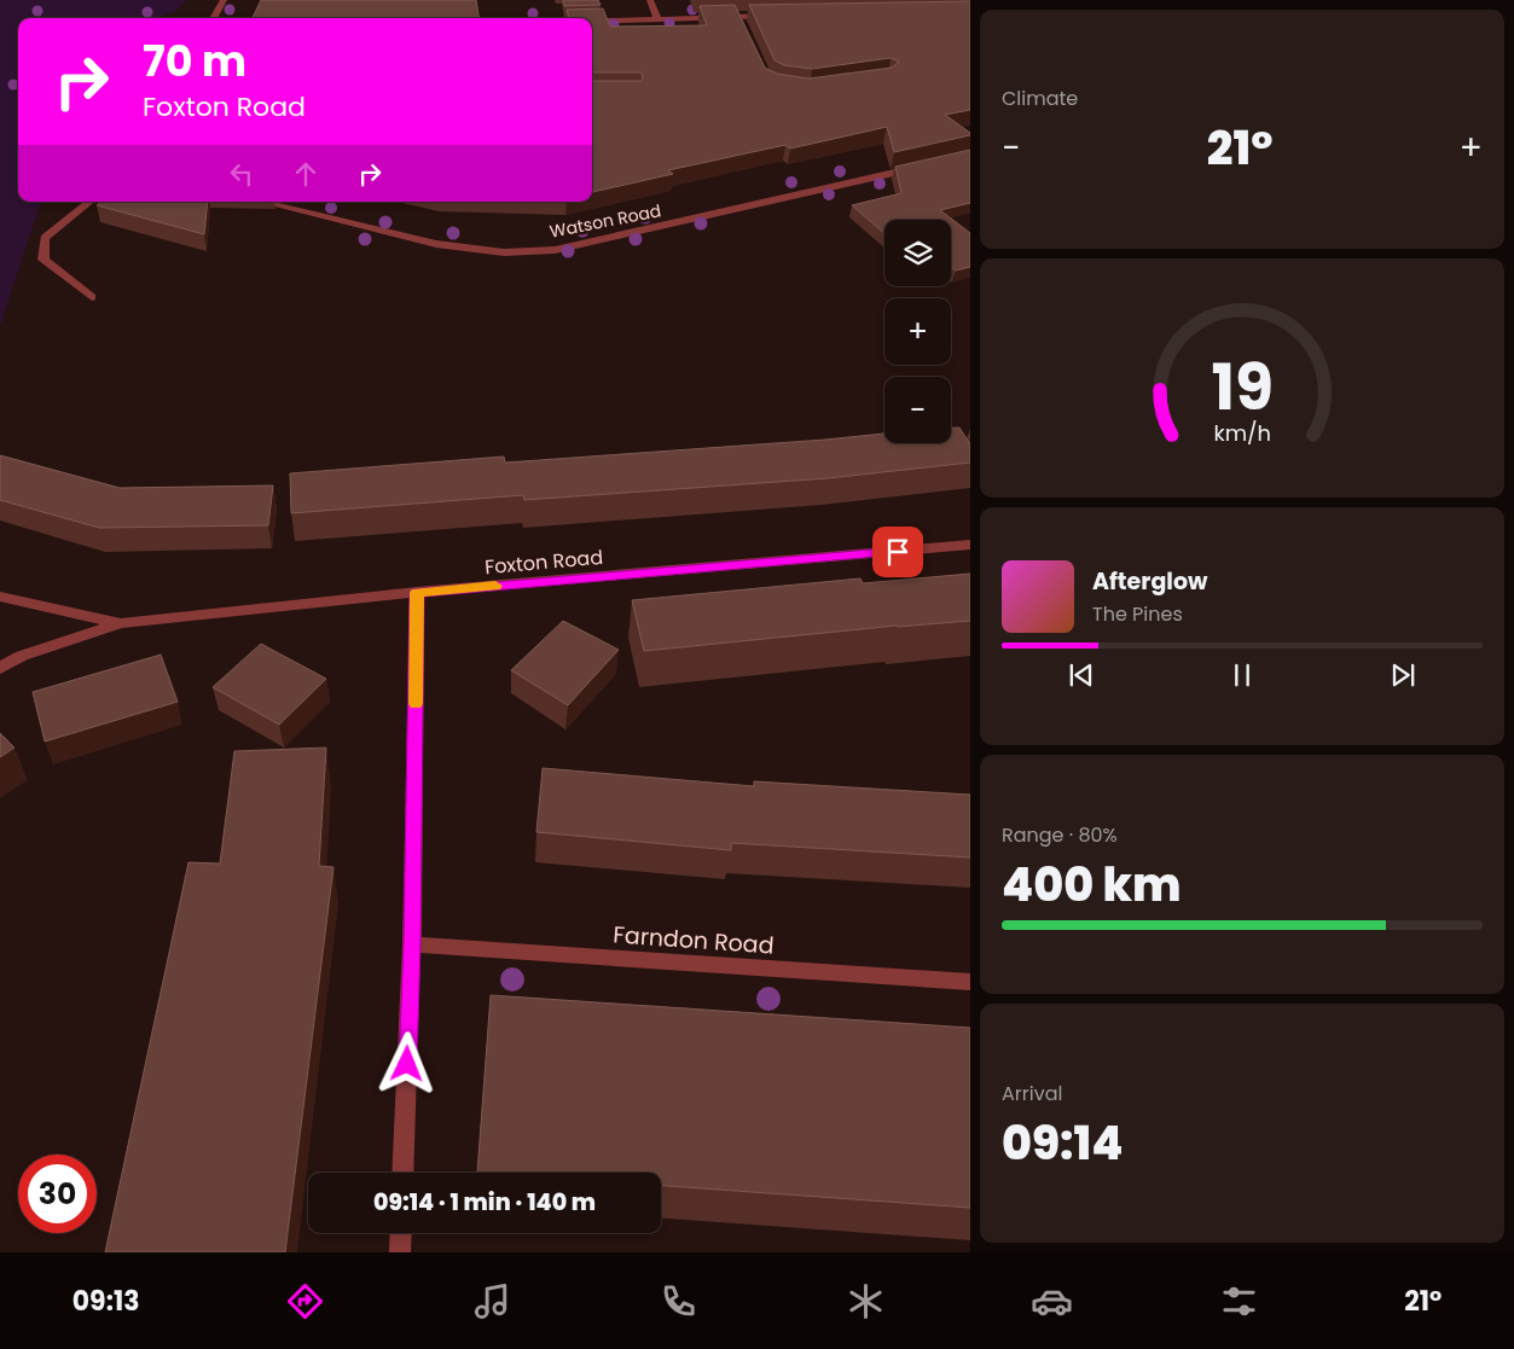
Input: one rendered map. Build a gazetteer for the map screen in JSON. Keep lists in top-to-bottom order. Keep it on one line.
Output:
{"streets":{"street":["Watson Road","Foxton Road","Farndon Road"]},"page":{"tile":["Climate",["Range · 80%","400 km"],["Arrival","09:14"]],"turn":["70 m","Foxton Road"],"heat":["−","21°","+"],"map_buttons":["+","−"],"song":["Afterglow","The Pines"],"limit":"30","trip":"09:14 · 1 min · 140 m","tabs":["09:13","21°"],"gauge":["19","km/h"]}}
